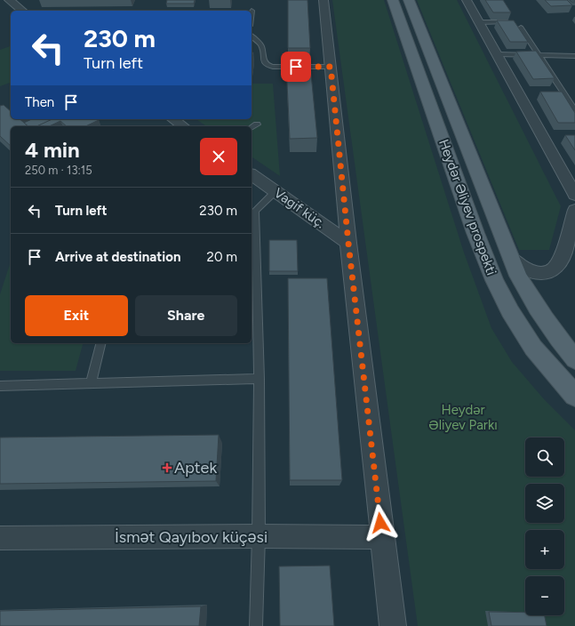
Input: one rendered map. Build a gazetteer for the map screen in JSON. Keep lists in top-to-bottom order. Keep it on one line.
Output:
{"streets":{"main road":["Heydər Əliyev prospekti"],"street":["Vagif küç.","İsmət Qayıbov küçəsi"]},"parks":["Heydər Əliyev Parkı"],"places":{"health":["Aptek"]},"page":{"turn":["230 m","Turn left"],"then":"Then","heading":["4 min","250 m · 13:15"],"list":[{"name":"Turn left","value":"230 m"},{"name":"Arrive at destination","value":"20 m"}],"buttons":["Exit","Share"],"map_buttons":["+","−"]}}
